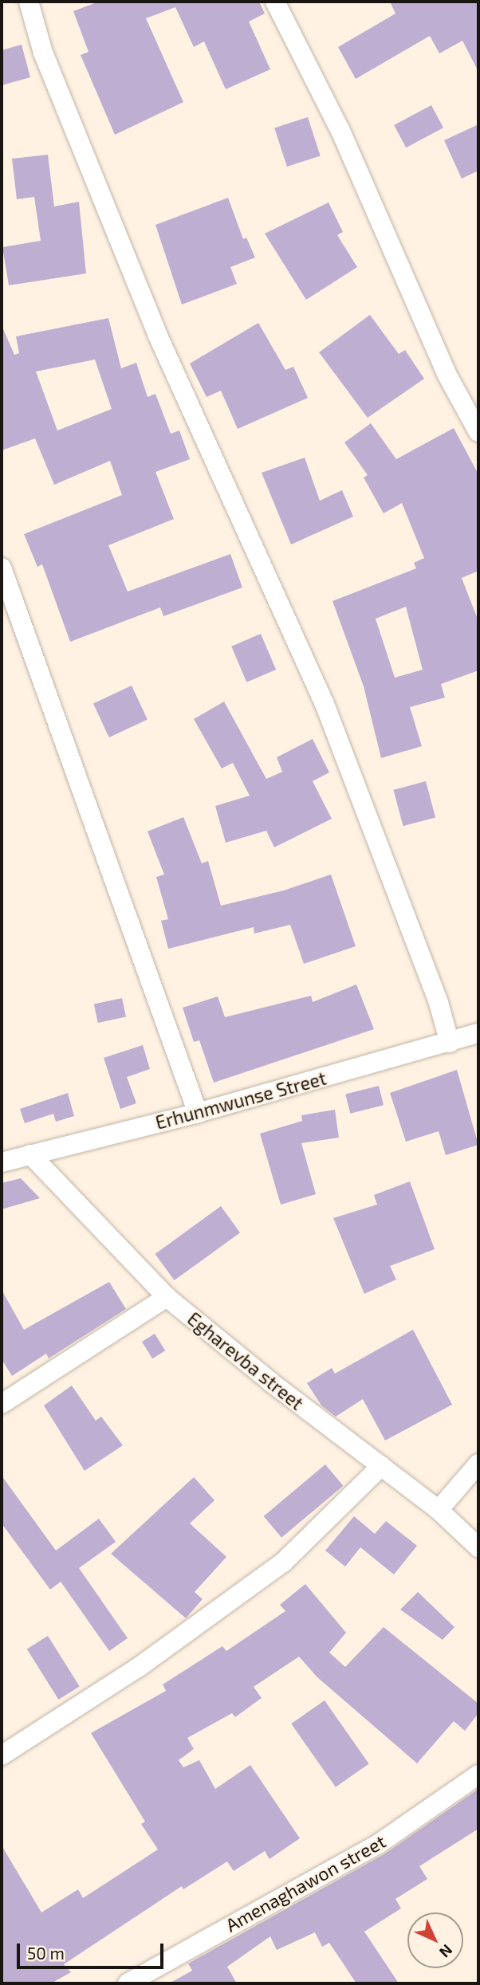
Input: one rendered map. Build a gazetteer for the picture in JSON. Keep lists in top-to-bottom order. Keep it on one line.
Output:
{"streets":{"street":["Erhunmwunse Street","Egharevba street","Amenaghawon street"]},"crossings":[["Erhunmwunse Street","Egharevba street"]],"scale_bar":"50 m","north":"bottom right"}
